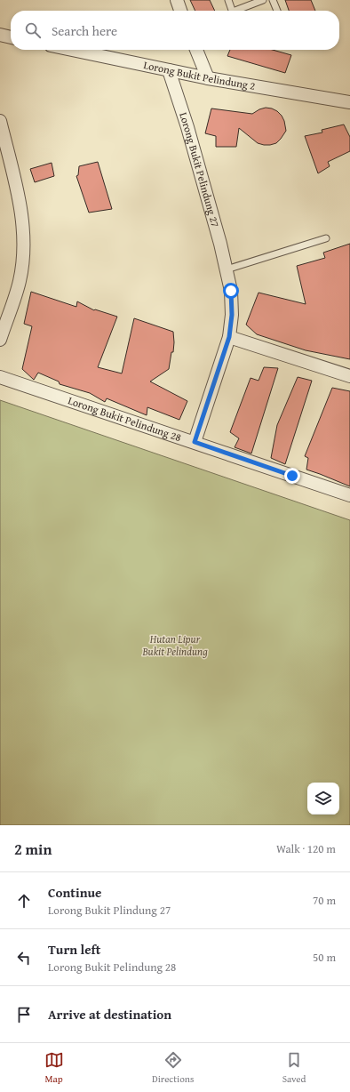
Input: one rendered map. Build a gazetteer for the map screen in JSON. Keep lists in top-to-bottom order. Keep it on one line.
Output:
{"streets":{"street":["Lorong Bukit Pelindung 2","Lorong Bukit Pelindung 27","Lorong Bukit Pelindung 28"]},"crossings":[["Lorong Bukit Pelindung 2","Lorong Bukit Pelindung 27"],["Lorong Bukit Pelindung 27","Lorong Bukit Pelindung 28"]],"parks":["Hutan Lipur Bukit Pelindung"],"page":{"search":"Search here","heading":["2 min","Walk · 120 m"],"list":[["Continue","Lorong Bukit Plindung 27","70 m"],["Turn left","Lorong Bukit Pelindung 28","50 m"],"Arrive at destination"],"nav":["Map","Directions","Saved"]}}
